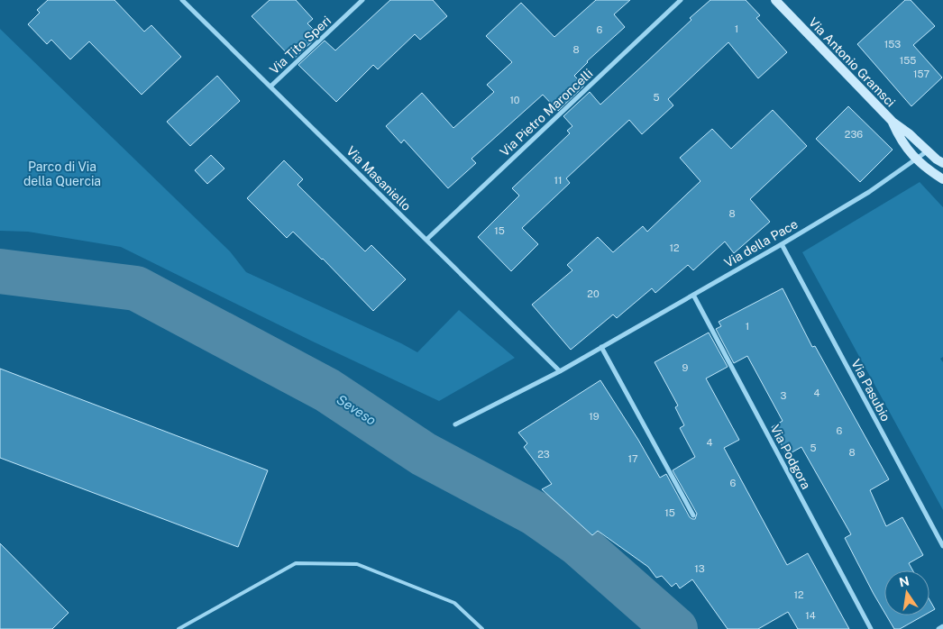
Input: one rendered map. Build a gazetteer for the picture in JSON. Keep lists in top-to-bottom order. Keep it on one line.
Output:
{"streets":{"street":["Via Tito Speri","Via Antonio Gramsci","Via Pietro Maroncelli","Via Masaniello","Via della Pace","Via Pasubio","Via Podgora"]},"crossings":[["Via Tito Speri","Via Masaniello"],["Via Antonio Gramsci","Via della Pace"],["Via Pietro Maroncelli","Via Masaniello"],["Via Masaniello","Via della Pace"],["Via della Pace","Via Pasubio"],["Via della Pace","Via Podgora"]],"water":["Seveso"],"parks":["Parco di Via della Quercia"],"house_numbers":["1","6","153","8","155","157","5","10","236","11","8","15","12","20","1","9","4","3","19","6","4","5","8","23","17","6","15","13","12","14"],"north":"top"}
